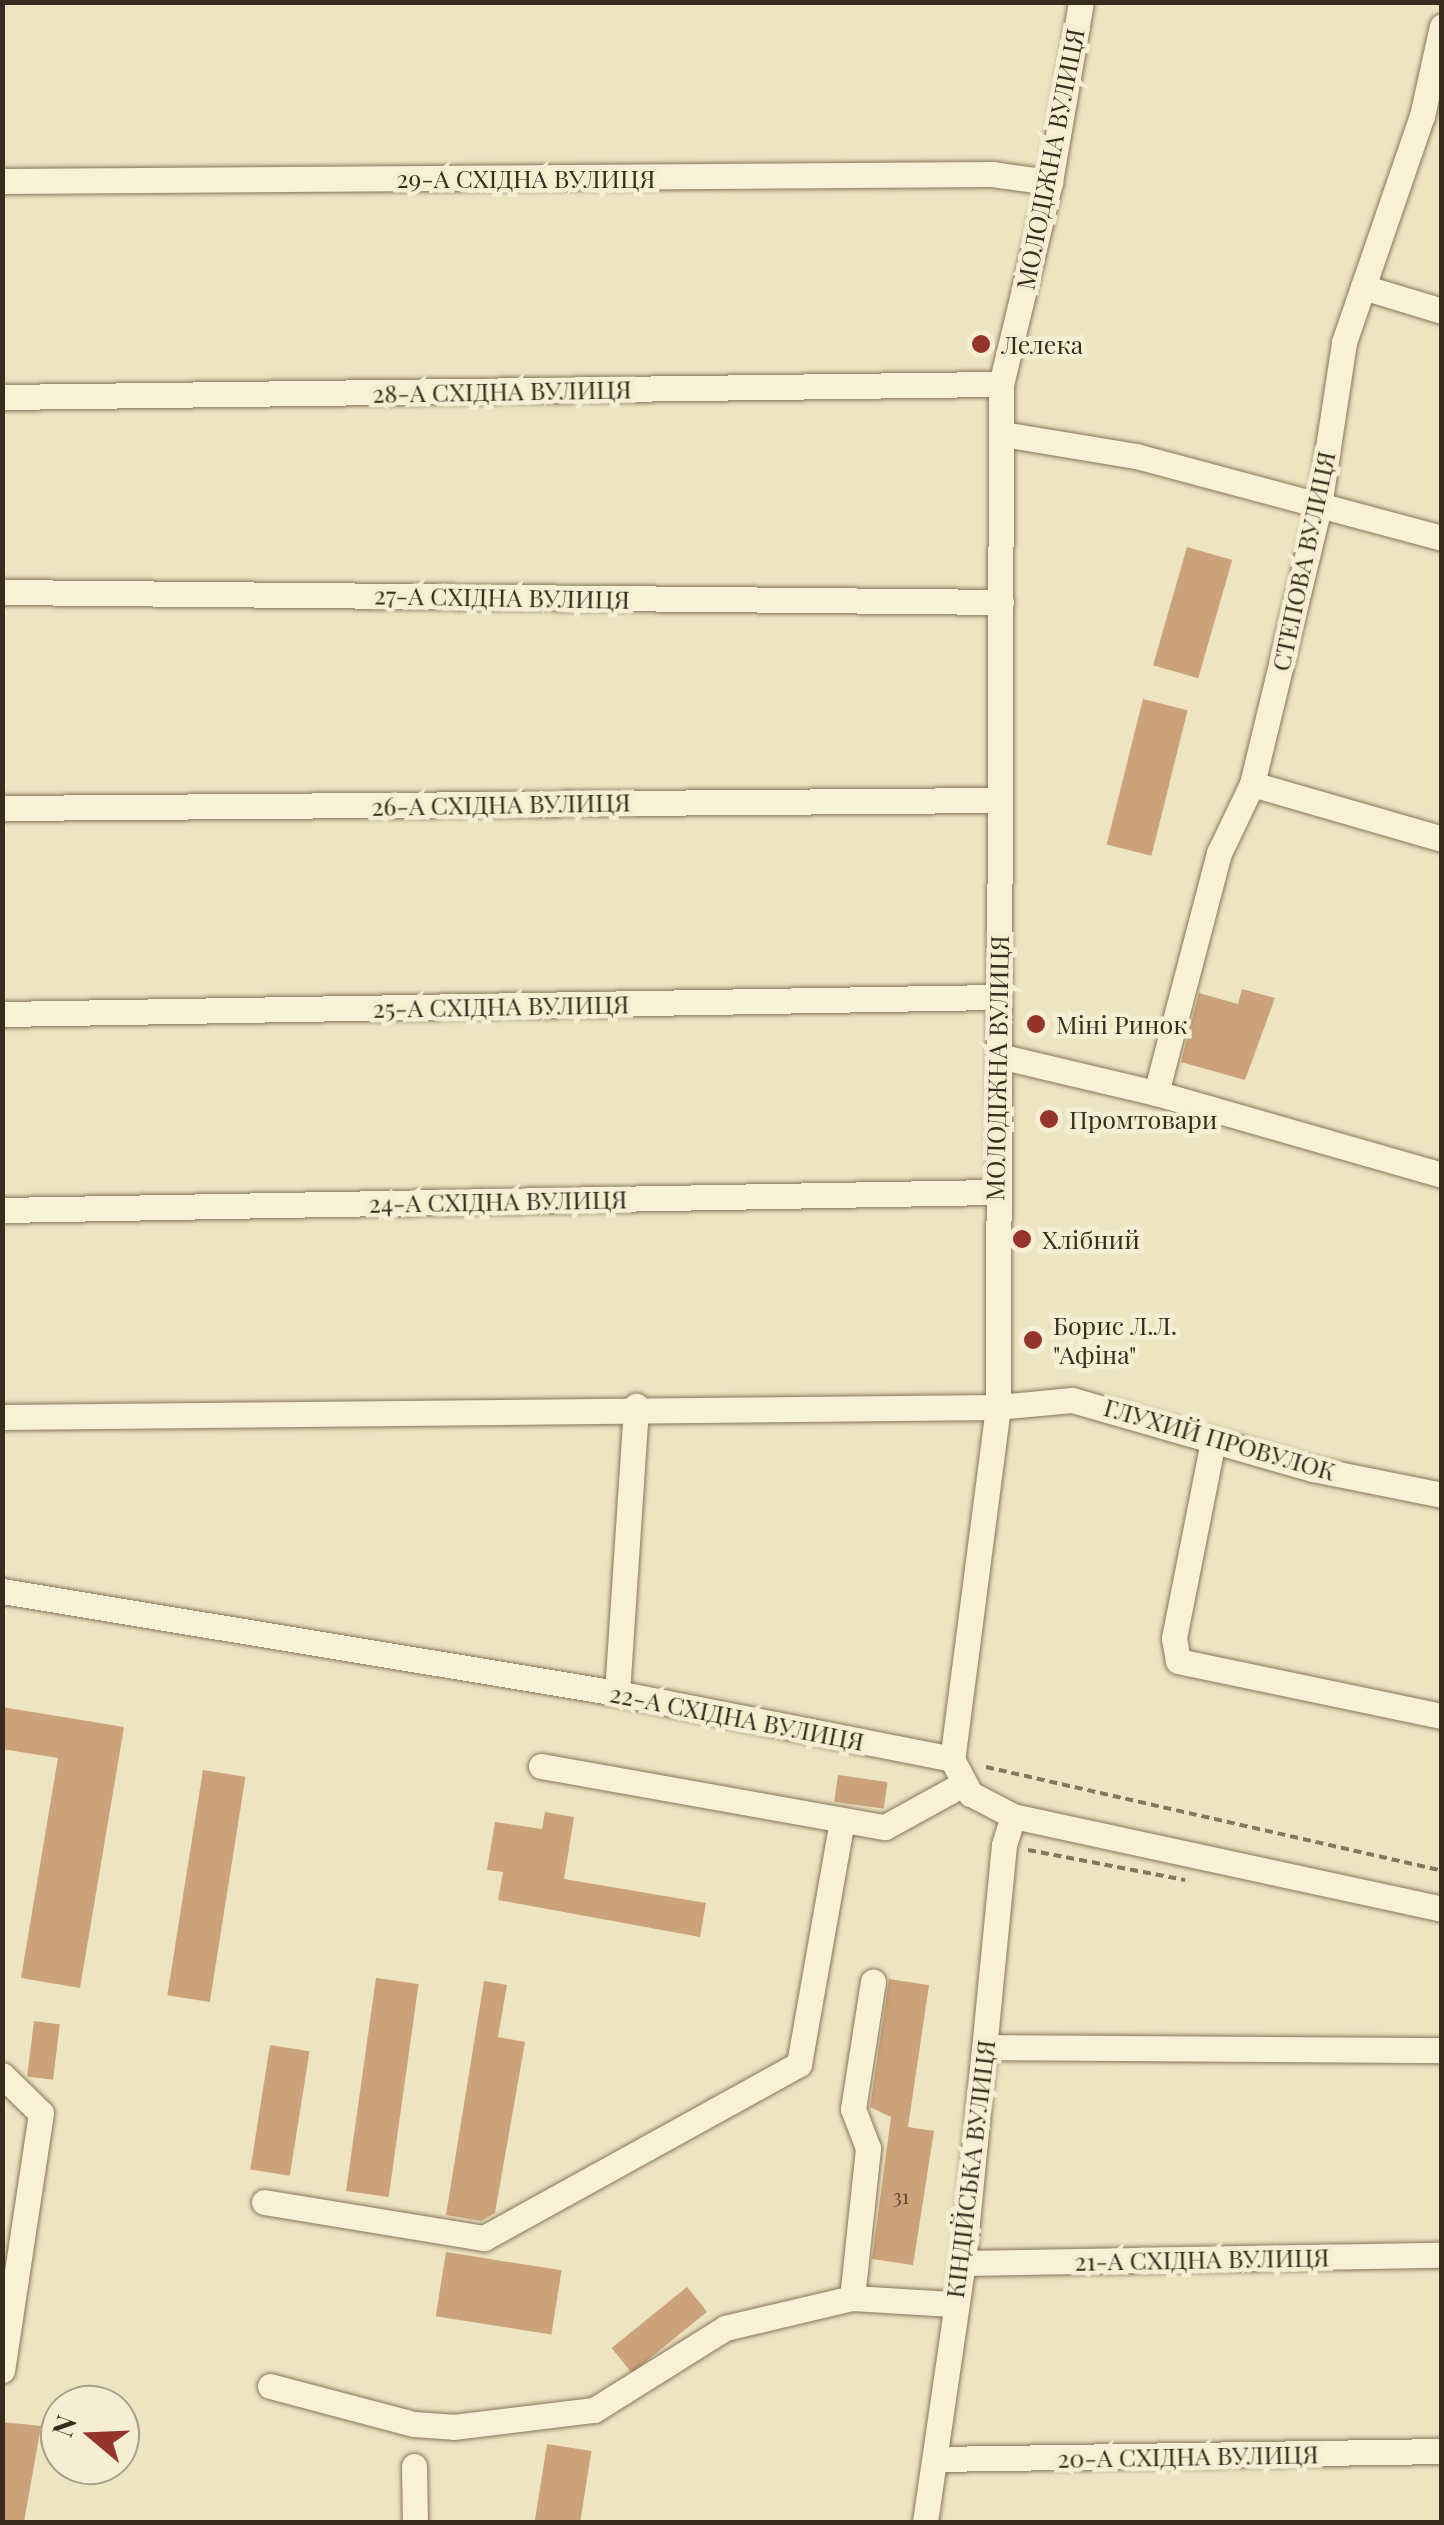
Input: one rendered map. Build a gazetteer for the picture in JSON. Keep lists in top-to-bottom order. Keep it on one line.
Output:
{"streets":{"street":["МОЛОДІЖНА ВУЛИЦЯ","29-А СХІДНА ВУЛИЦЯ","28-А СХІДНА ВУЛИЦЯ","СТЕПОВА ВУЛИЦЯ","27-А СХІДНА ВУЛИЦЯ","26-А СХІДНА ВУЛИЦЯ","25-А СХІДНА ВУЛИЦЯ","24-А СХІДНА ВУЛИЦЯ","ГЛУХИЙ ПРОВУЛОК","22-А СХІДНА ВУЛИЦЯ","КІНДІЙСЬКА ВУЛИЦЯ","21-А СХІДНА ВУЛИЦЯ","20-А СХІДНА ВУЛИЦЯ"]},"crossings":[["МОЛОДІЖНА ВУЛИЦЯ","29-А СХІДНА ВУЛИЦЯ"],["МОЛОДІЖНА ВУЛИЦЯ","28-А СХІДНА ВУЛИЦЯ"],["МОЛОДІЖНА ВУЛИЦЯ","27-А СХІДНА ВУЛИЦЯ"],["МОЛОДІЖНА ВУЛИЦЯ","26-А СХІДНА ВУЛИЦЯ"],["МОЛОДІЖНА ВУЛИЦЯ","25-А СХІДНА ВУЛИЦЯ"],["МОЛОДІЖНА ВУЛИЦЯ","24-А СХІДНА ВУЛИЦЯ"],["МОЛОДІЖНА ВУЛИЦЯ","ГЛУХИЙ ПРОВУЛОК"],["МОЛОДІЖНА ВУЛИЦЯ","22-А СХІДНА ВУЛИЦЯ"],["КІНДІЙСЬКА ВУЛИЦЯ","21-А СХІДНА ВУЛИЦЯ"],["КІНДІЙСЬКА ВУЛИЦЯ","20-А СХІДНА ВУЛИЦЯ"]],"places":["Лелека","Міні Ринок","Промтовари","Хлібний","Борис Л.Л. \"Афіна\""],"house_numbers":["31"],"north":"left"}
